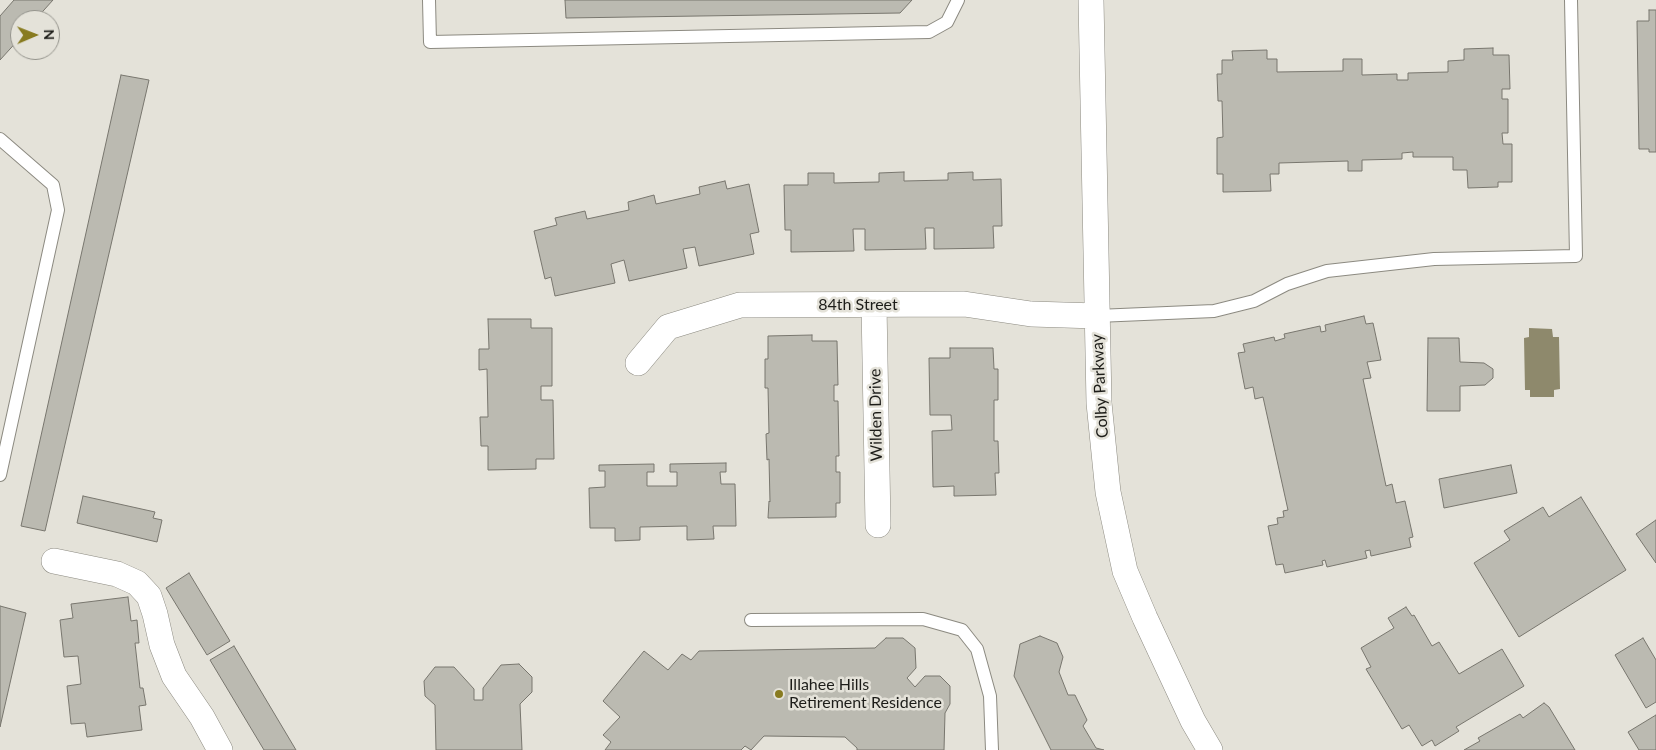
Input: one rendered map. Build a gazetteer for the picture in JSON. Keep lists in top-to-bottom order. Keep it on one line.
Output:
{"streets":{"street":["84th Street","Colby Parkway","Wilden Drive"]},"crossings":[["84th Street","Colby Parkway"],["84th Street","Wilden Drive"]],"places":["Illahee Hills Retirement Residence"],"north":"right"}
